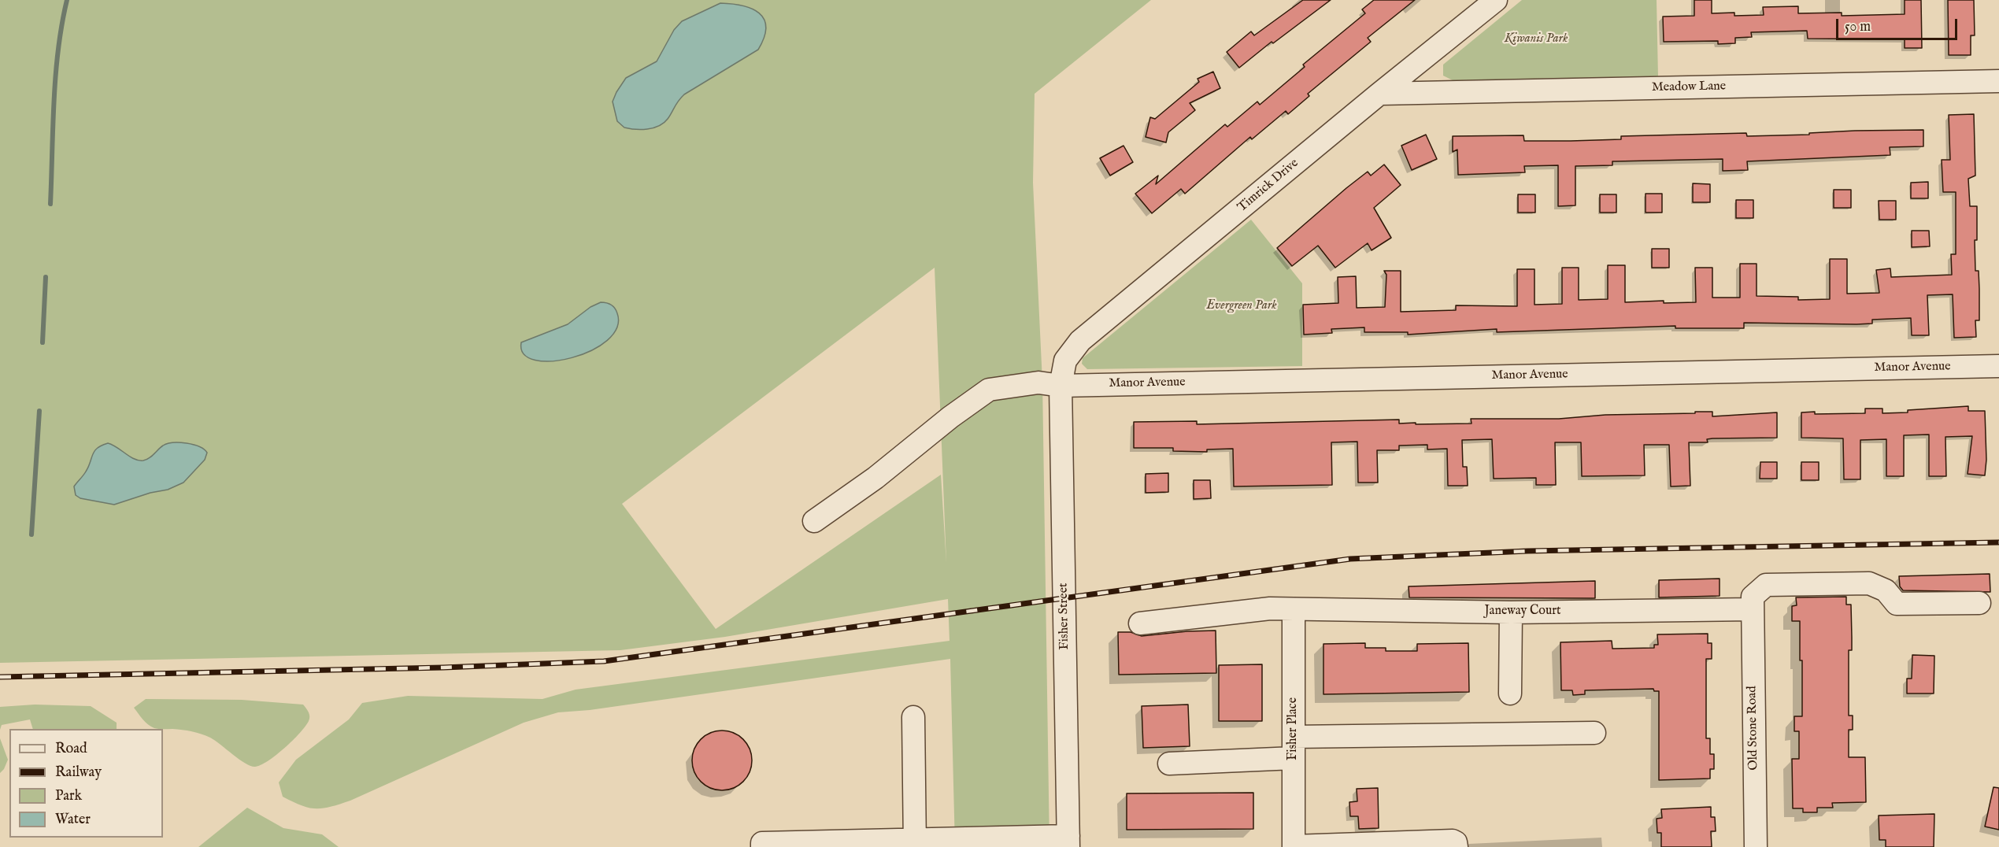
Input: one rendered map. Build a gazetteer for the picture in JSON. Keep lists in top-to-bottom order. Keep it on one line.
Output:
{"streets":{"street":["Meadow Lane","Timrick Drive","Manor Avenue","Janeway Court","Fisher Street","Old Stone Road","Fisher Place"]},"crossings":[["Meadow Lane","Timrick Drive"],["Timrick Drive","Manor Avenue"],["Timrick Drive","Fisher Street"],["Manor Avenue","Fisher Street"],["Janeway Court","Old Stone Road"],["Janeway Court","Fisher Place"]],"parks":["Kiwanis Park","Evergreen Park"],"legend":["Road","Railway","Park","Water"],"scale_bar":"50 m"}
